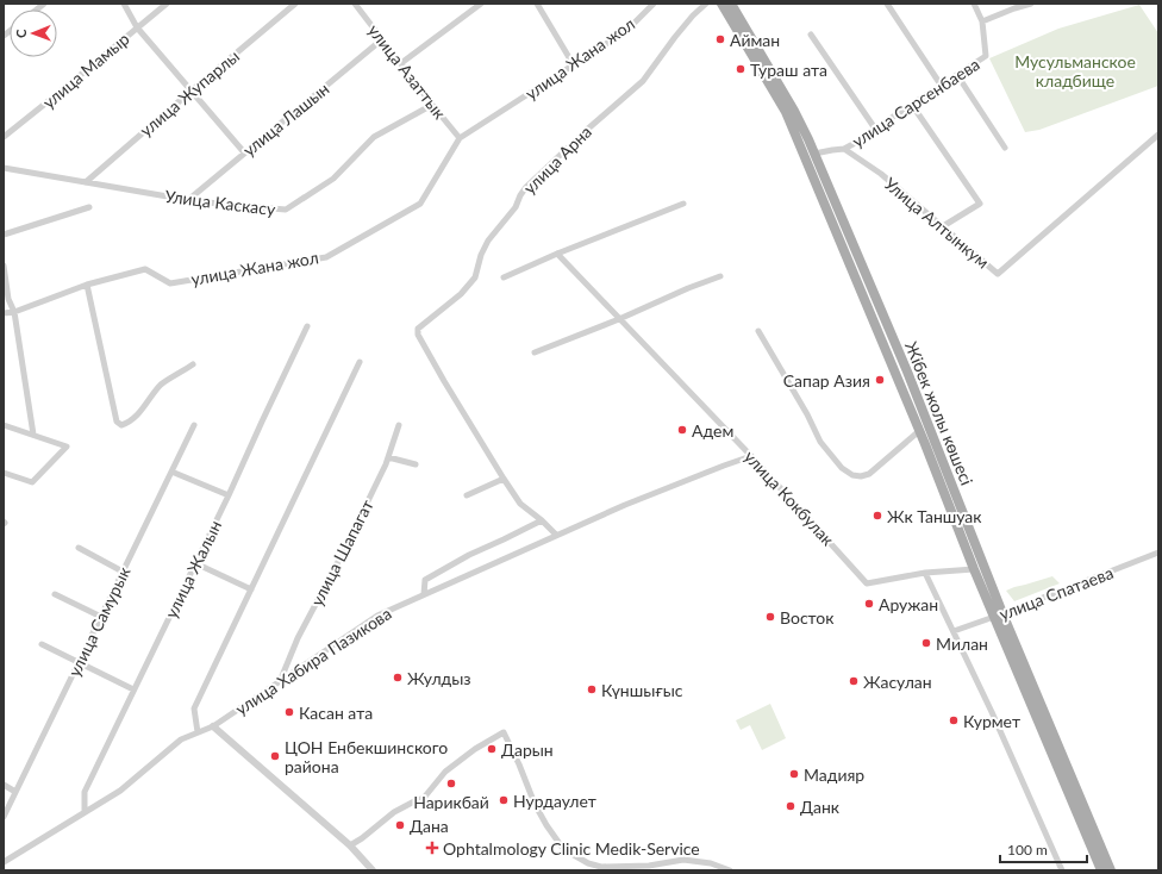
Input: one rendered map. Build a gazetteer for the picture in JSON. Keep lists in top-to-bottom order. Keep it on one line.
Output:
{"streets":{"main road":["Жібек жолы көшесі"],"street":["улица Жана жол","улица Мамыр","улица Азаттык","улица Жупарлы","улица Сарсенбаева","улица Лашын","улица Арна","Улица Каскасу","Улица Алтынкум","улица Кокбулак","улица Шапагат","улица Жалын","улица Спатаева","улица Самурык","улица Хабира Пазикова"]},"crossings":[["улица Жана жол","улица Азаттык"],["улица Азаттык","улица Лашын"],["улица Азаттык","Улица Каскасу"],["улица Жупарлы","Улица Каскасу"],["улица Сарсенбаева","Улица Алтынкум"],["улица Лашын","Улица Каскасу"],["улица Арна","улица Хабира Пазикова"],["Жібек жолы көшесі","улица Кокбулак"],["Жібек жолы көшесі","улица Спатаева"],["улица Кокбулак","улица Хабира Пазикова"],["улица Шапагат","улица Хабира Пазикова"],["улица Жалын","улица Хабира Пазикова"]],"parks":["Мусульманское кладбище"],"places":{"other":["Айман","Тураш ата","Сапар Азия","Адем","Жк Таншуак","Аружан","Восток","Милан","Жулдыз","Жасулан","Күншығыс","Касан ата","Курмет","Дарын","ЦОН Енбекшинского района","Мадияр","Нарикбай","Нурдаулет","Данк","Дана"],"health":["Ophtalmology Clinic Medik-Service"]},"scale_bar":"100 m","north":"left"}
